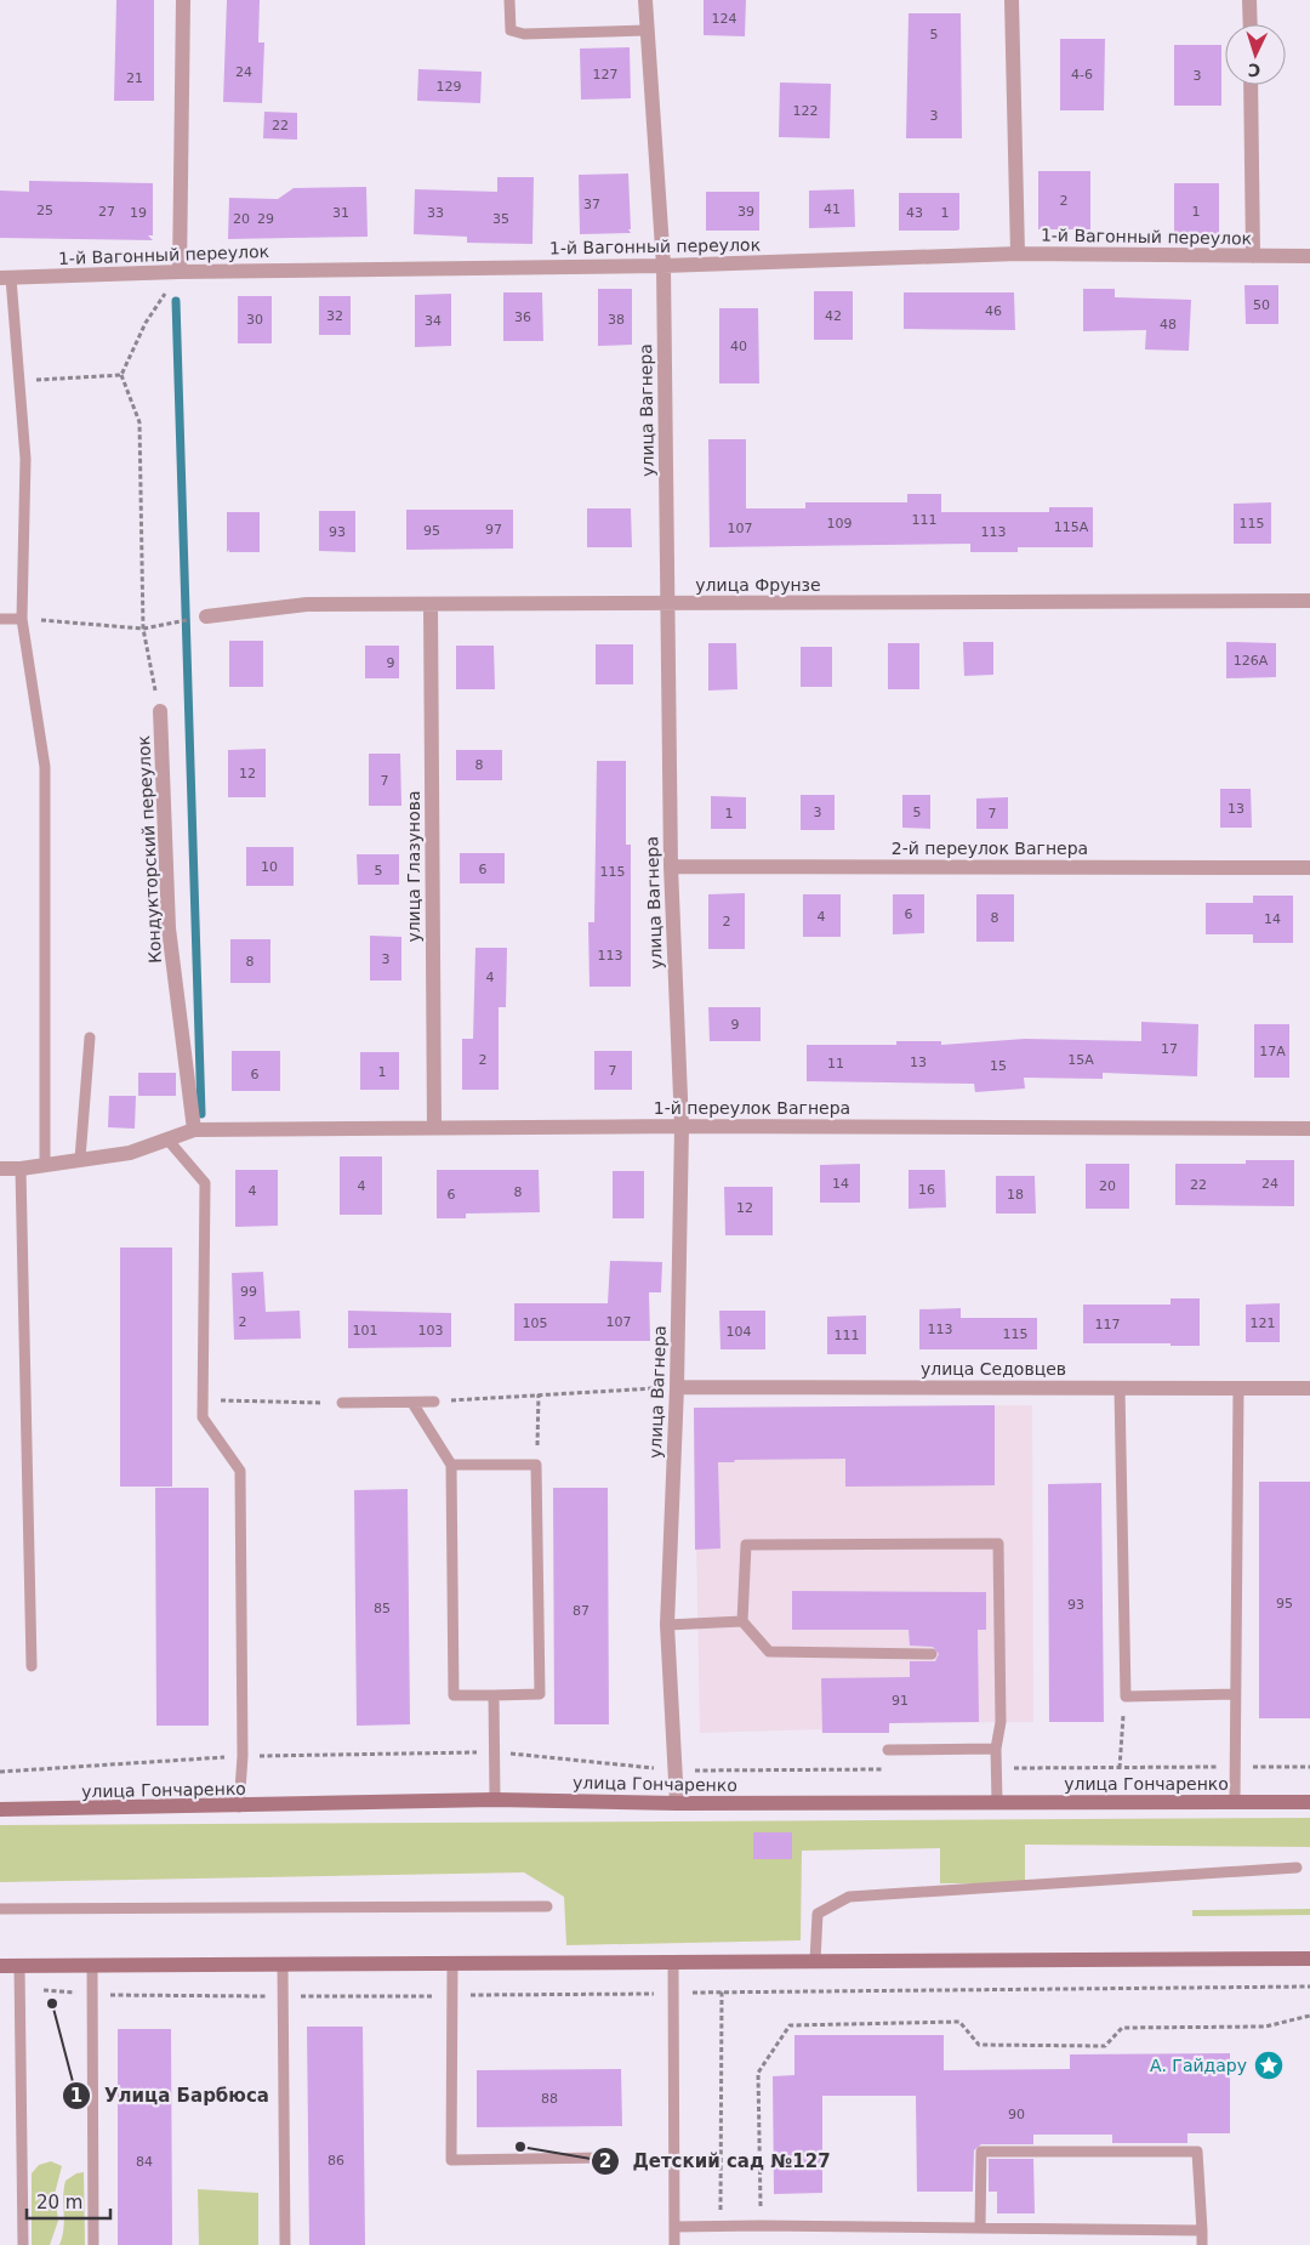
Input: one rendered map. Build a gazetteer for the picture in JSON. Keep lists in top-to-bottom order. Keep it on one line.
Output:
{"streets":{"street":["1-й Вагонный переулок","улица Вагнера","улица Фрунзе","2-й переулок Вагнера","Кондукторский переулок","улица Глазунова","1-й переулок Вагнера","улица Седовцев","улица Гончаренко"]},"crossings":[["1-й Вагонный переулок","улица Вагнера"],["улица Вагнера","улица Фрунзе"],["улица Вагнера","2-й переулок Вагнера"],["улица Вагнера","1-й переулок Вагнера"],["улица Вагнера","улица Седовцев"],["улица Вагнера","улица Гончаренко"],["улица Фрунзе","улица Глазунова"],["Кондукторский переулок","1-й переулок Вагнера"],["улица Глазунова","1-й переулок Вагнера"]],"places":{"other":["Улица Барбюса","Детский сад №127"],"place":["А. Гайдару"]},"house_numbers":["124","5","24","127","4-6","3","21","129","122","3","22","2","37","41","25","27","39","1","19","31","33","43","1","20","29","35","50","46","32","42","36","30","38","34","48","40","111","109","115","115А","107","97","95","93","113","126А","9","8","12","7","13","3","5","1","7","10","6","5","115","6","4","8","14","2","113","3","8","4","9","17","17А","2","15А","13","11","15","7","1","6","14","24","22","4","20","16","4","8","6","18","12","99","2","107","105","121","117","113","101","103","104","115","111","95","93","85","87","91","88","90","86","84"],"scale_bar":"20 m","north":"bottom"}
